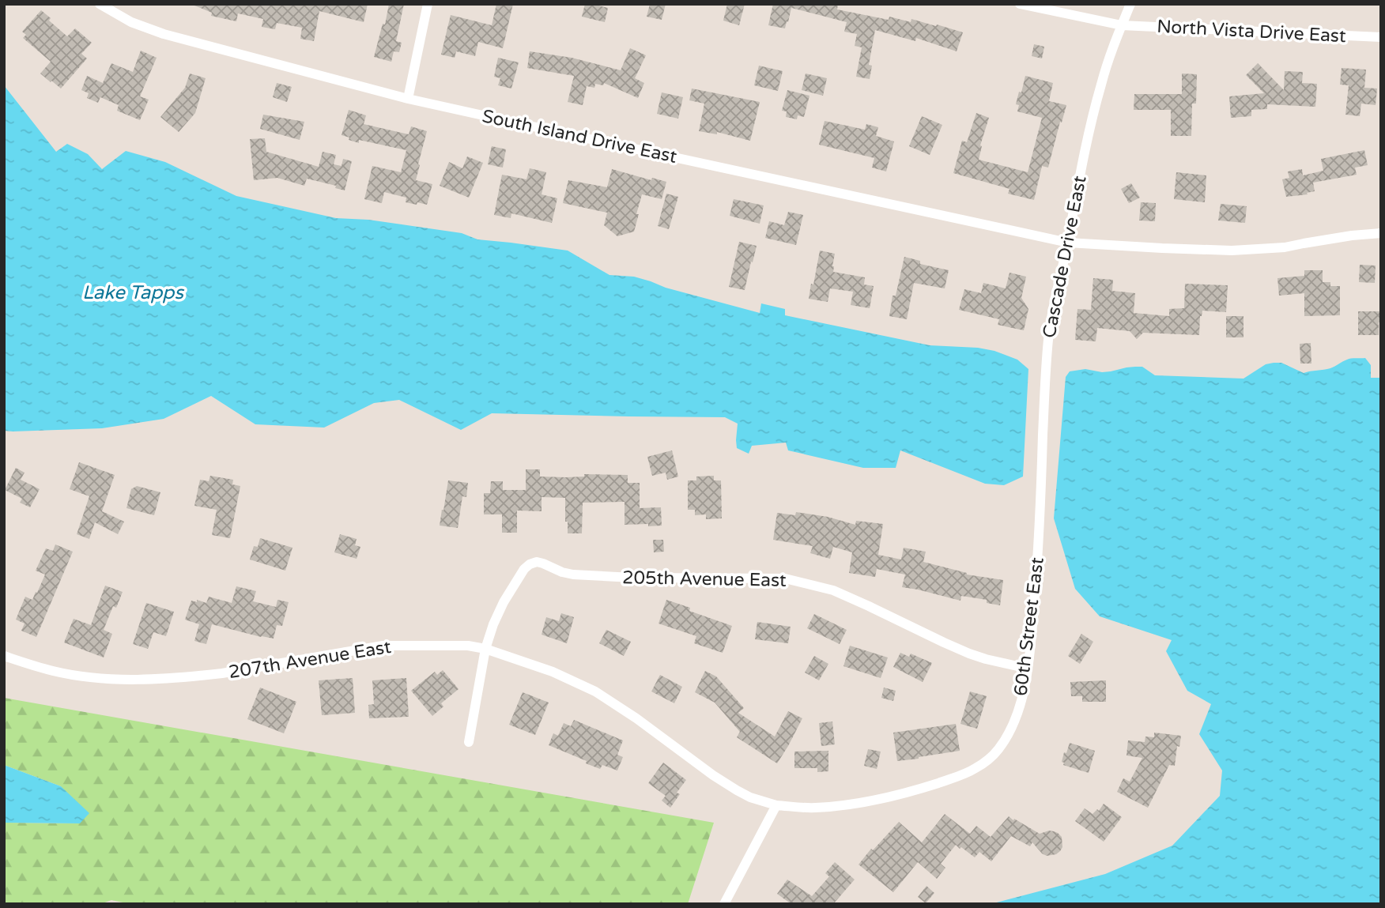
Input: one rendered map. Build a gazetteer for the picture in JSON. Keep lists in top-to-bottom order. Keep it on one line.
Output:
{"streets":{"street":["North Vista Drive East","South Island Drive East","Cascade Drive East","205th Avenue East","60th Street East","207th Avenue East"]},"crossings":[["North Vista Drive East","Cascade Drive East"],["South Island Drive East","Cascade Drive East"],["Cascade Drive East","60th Street East"],["205th Avenue East","60th Street East"],["205th Avenue East","207th Avenue East"],["60th Street East","207th Avenue East"]],"water":["Lake Tapps"]}
